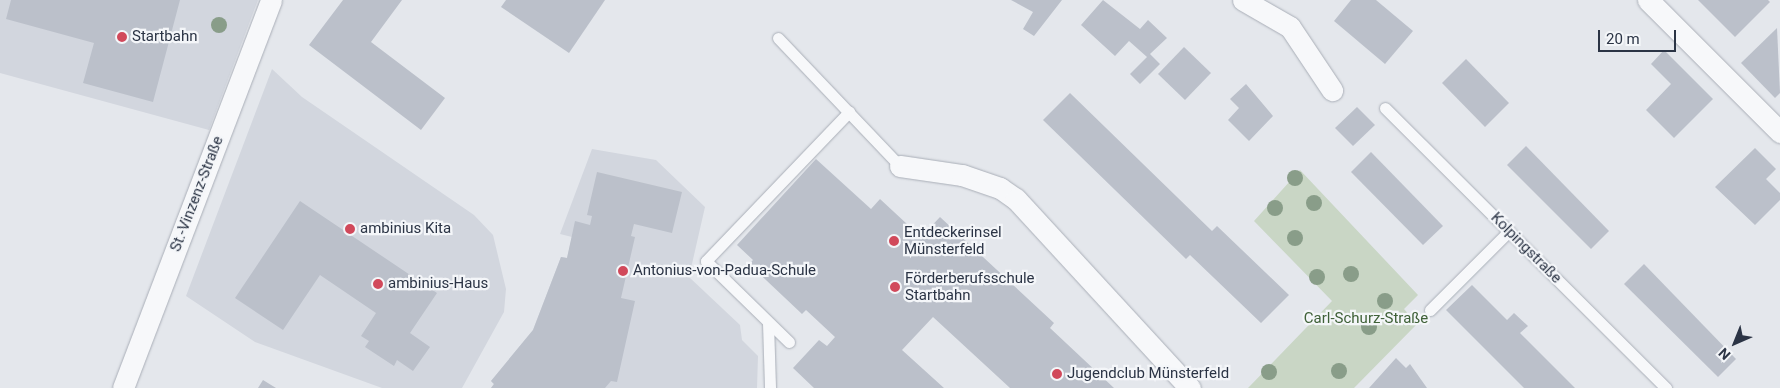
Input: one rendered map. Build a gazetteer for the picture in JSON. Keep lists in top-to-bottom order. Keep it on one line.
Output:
{"streets":{"street":["St.-Vinzenz-Straße"],"lane":["Kolpingstraße"]},"parks":["Carl-Schurz-Straße"],"places":["Startbahn","ambinius Kita","Entdeckerinsel Münsterfeld","Antonius-von-Padua-Schule","ambinius-Haus","Förderberufsschule Startbahn","Jugendclub Münsterfeld"],"scale_bar":"20 m","north":"bottom left"}
